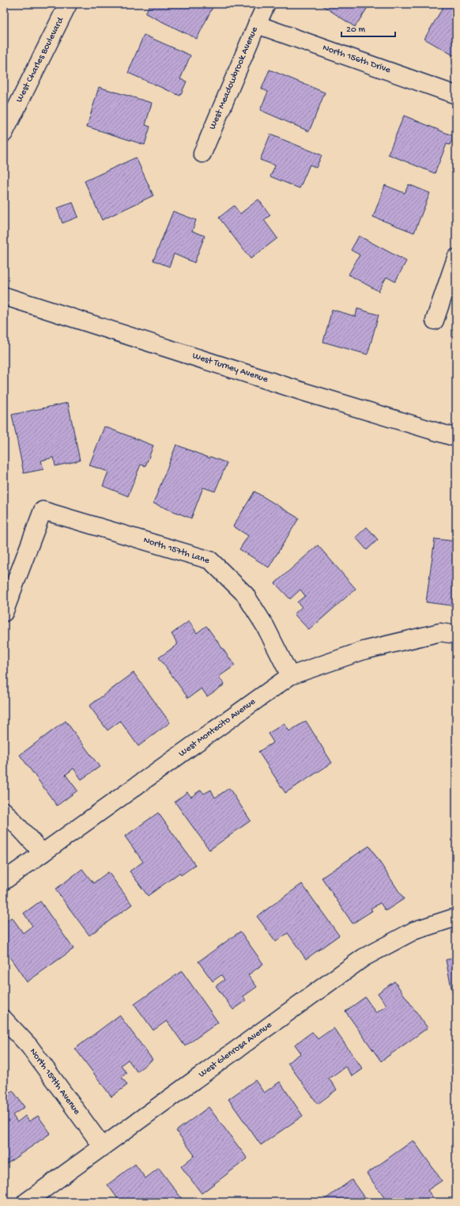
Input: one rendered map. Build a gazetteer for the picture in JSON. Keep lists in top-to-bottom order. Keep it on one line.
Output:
{"streets":{"street":["North 156th Drive","West Charles Boulevard","West Meadowbrook Avenue","West Turney Avenue","North 157th Lane","West Montecito Avenue","West Glenrosa Avenue","North 159th Avenue"]},"crossings":[["North 156th Drive","West Meadowbrook Avenue"],["North 157th Lane","West Montecito Avenue"],["West Glenrosa Avenue","North 159th Avenue"]],"scale_bar":"20 m"}
